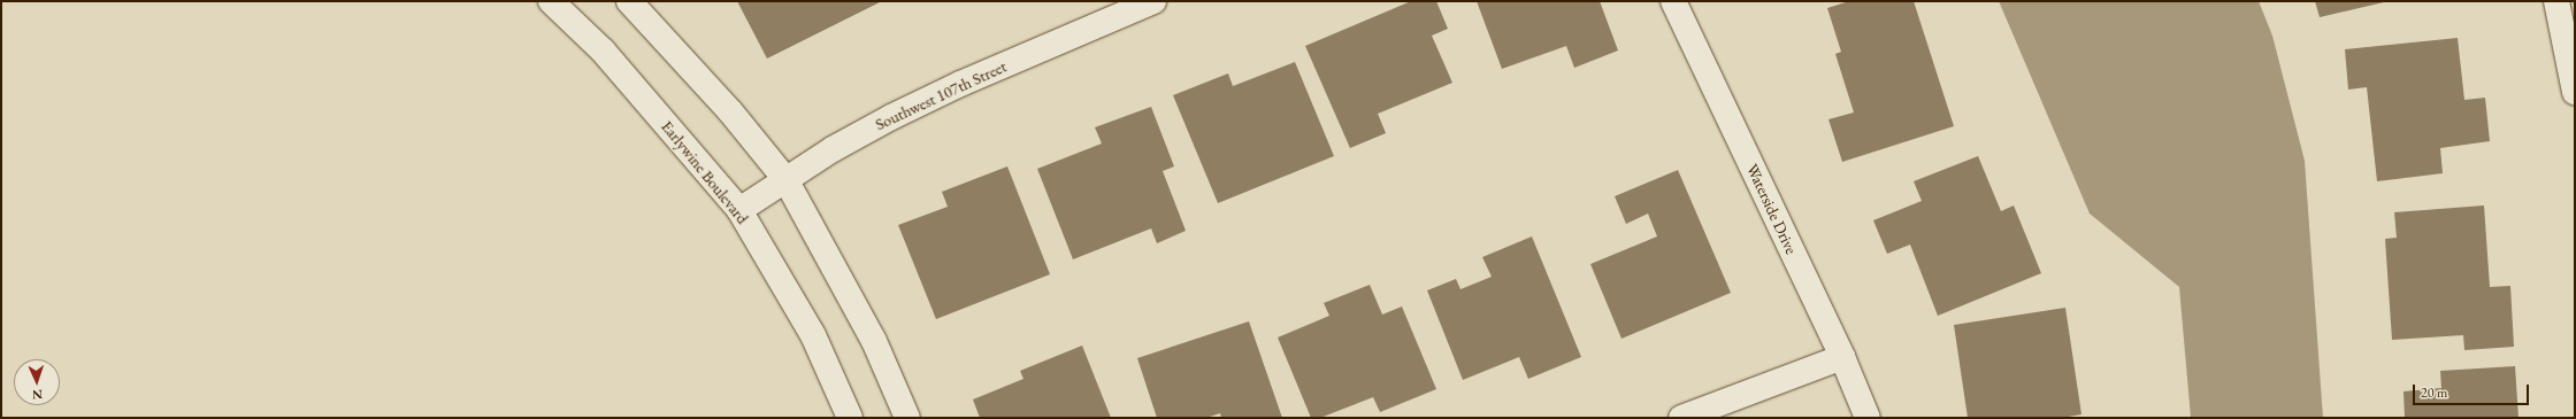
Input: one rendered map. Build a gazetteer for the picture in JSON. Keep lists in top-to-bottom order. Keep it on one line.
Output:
{"streets":{"street":["Southwest 107th Street","Earlywine Boulevard","Waterside Drive"]},"crossings":[["Southwest 107th Street","Earlywine Boulevard"]],"scale_bar":"20 m","north":"bottom"}
